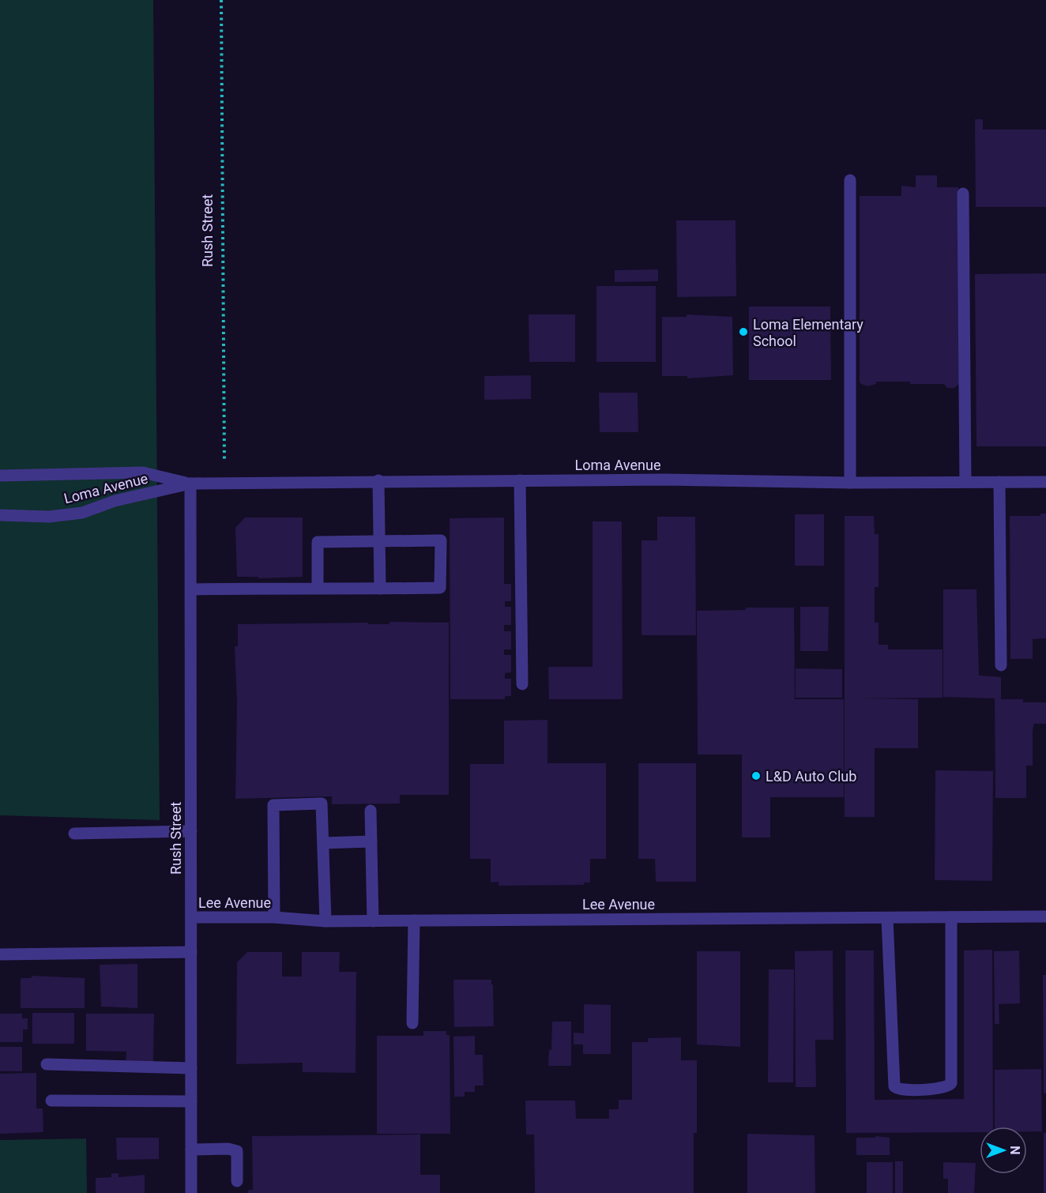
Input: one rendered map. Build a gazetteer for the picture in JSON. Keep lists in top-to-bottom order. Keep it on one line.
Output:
{"streets":{"street":["Rush Street","Loma Avenue","Lee Avenue"]},"crossings":[["Rush Street","Loma Avenue"],["Rush Street","Lee Avenue"]],"places":["Loma Elementary School","L&D Auto Club"],"north":"right"}
